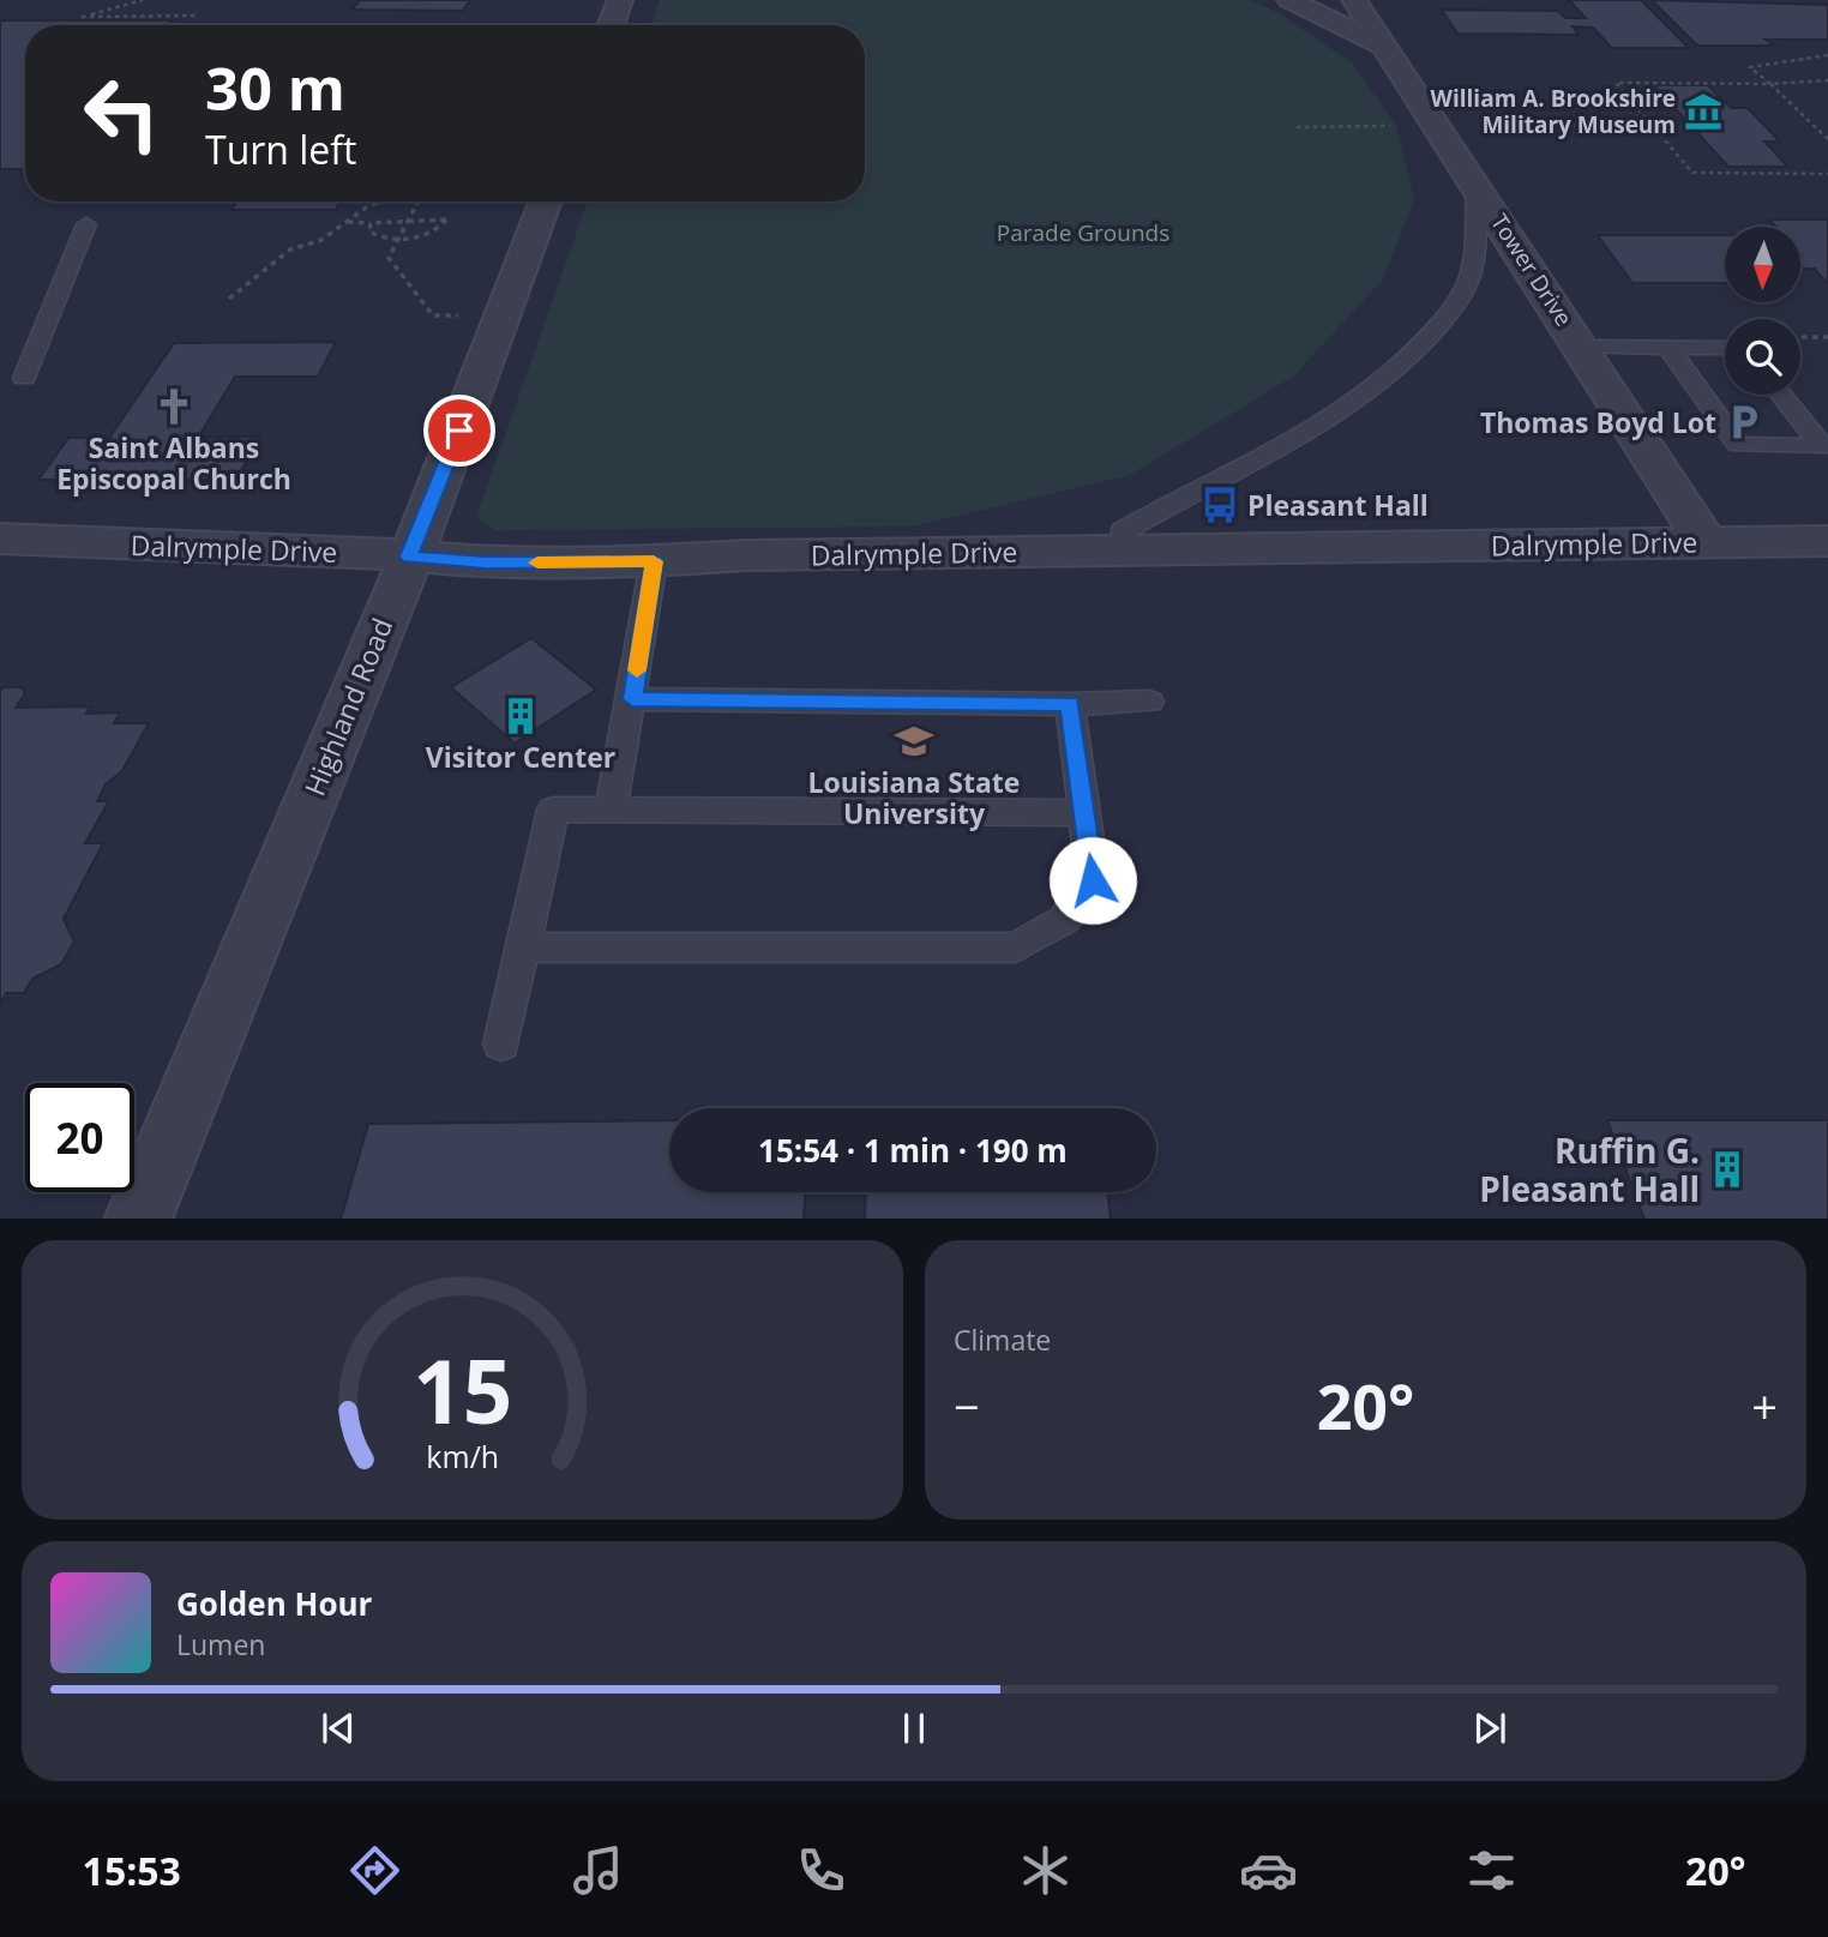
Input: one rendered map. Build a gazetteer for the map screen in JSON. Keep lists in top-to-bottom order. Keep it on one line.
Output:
{"streets":{"street":["Tower Drive","Dalrymple Drive","Highland Road"]},"crossings":[["Tower Drive","Dalrymple Drive"],["Dalrymple Drive","Highland Road"]],"parks":["Parade Grounds"],"places":{"museum":["William A. Brookshire Military Museum"],"church":["Saint Albans Episcopal Church"],"parking":["Thomas Boyd Lot"],"bus stop":["Pleasant Hall"],"building":["Visitor Center","Ruffin G. Pleasant Hall"],"school or university":["Louisiana State University"]},"north":"bottom","page":{"turn":["30 m","Turn left"],"limit":"20","trip":"15:54 · 1 min · 190 m","tile":"Climate","heat":["−","20°","+"],"song":["Golden Hour","Lumen"],"tabs":["15:53","20°"],"gauge":["15","km/h"]}}
